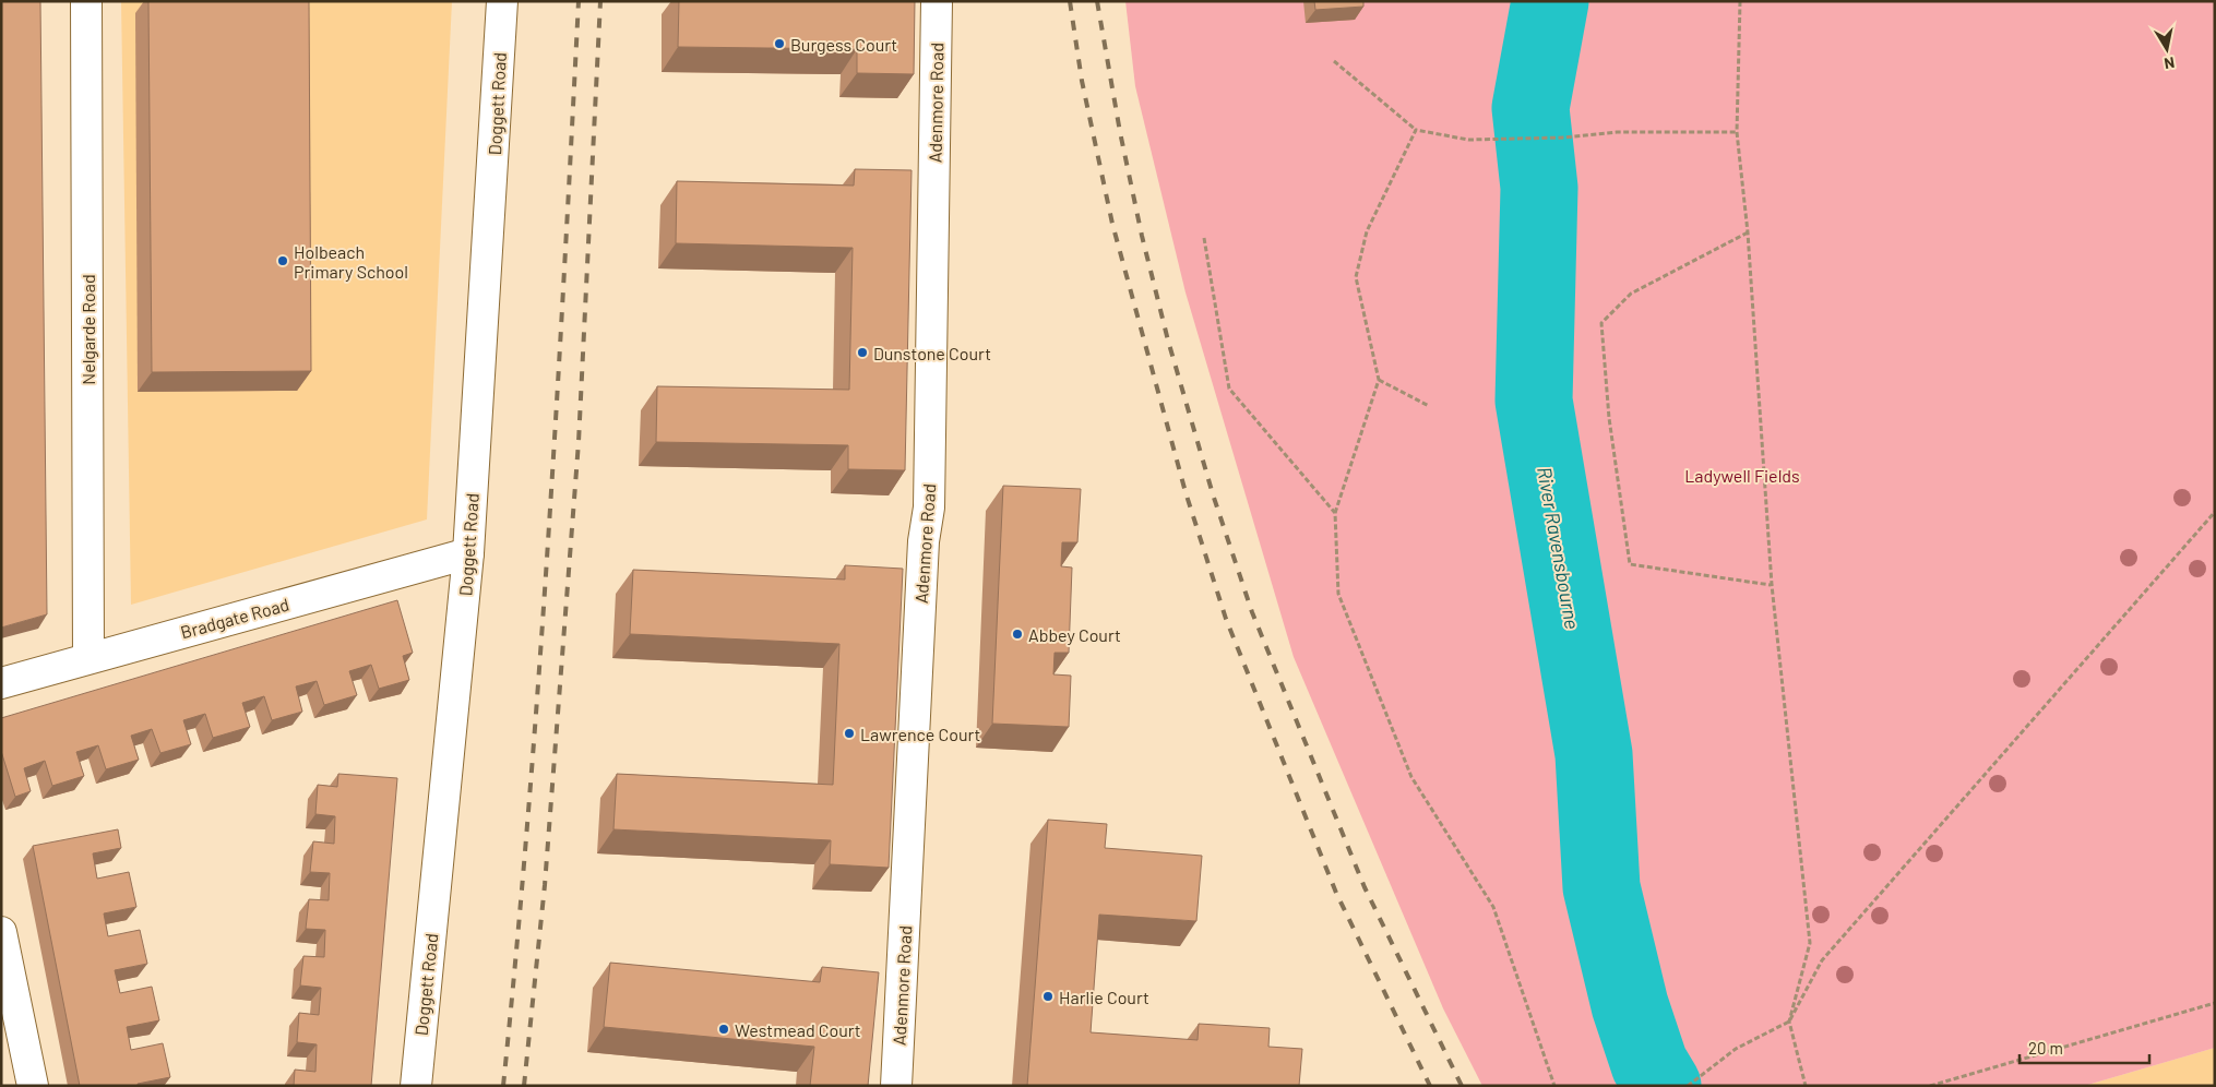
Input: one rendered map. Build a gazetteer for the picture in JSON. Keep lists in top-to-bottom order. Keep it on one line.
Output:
{"streets":{"street":["Adenmore Road","Doggett Road","Nelgarde Road","Bradgate Road"]},"crossings":[["Doggett Road","Bradgate Road"],["Nelgarde Road","Bradgate Road"]],"water":["River Ravensbourne"],"parks":["Ladywell Fields"],"places":["Burgess Court","Holbeach Primary School","Dunstone Court","Abbey Court","Lawrence Court","Harlie Court","Westmead Court"],"scale_bar":"20 m","north":"bottom"}
